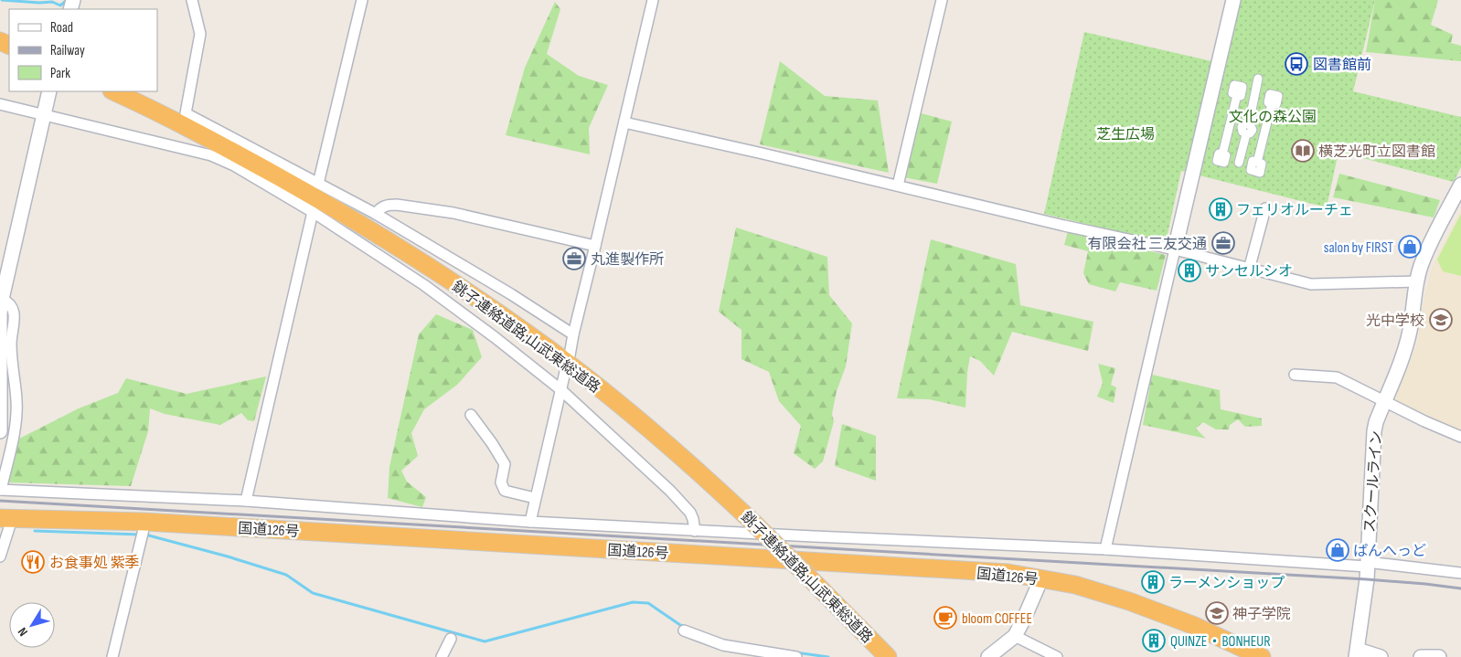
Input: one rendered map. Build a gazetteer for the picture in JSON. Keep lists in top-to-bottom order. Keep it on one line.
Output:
{"streets":{"highway":["銚子連絡道路;山武東総道路","国道126号"],"street":["スクールライン"]},"parks":["文化の森公園","芝生広場"],"places":{"bus stop":["図書館前"],"library":["横芝光町立図書館"],"building":["フェリオルーチェ","サンセルシオ","ラーメンショップ","QUINZE・BONHEUR"],"office":["有限会社 三友交通","丸進製作所"],"shop":["salon by FIRST","ぱんへっど"],"school or university":["光中学校","神子学院"],"restaurant":["お食事処 紫季"],"cafe":["bloom COFFEE"]},"legend":["Road","Railway","Park"],"north":"bottom left"}
